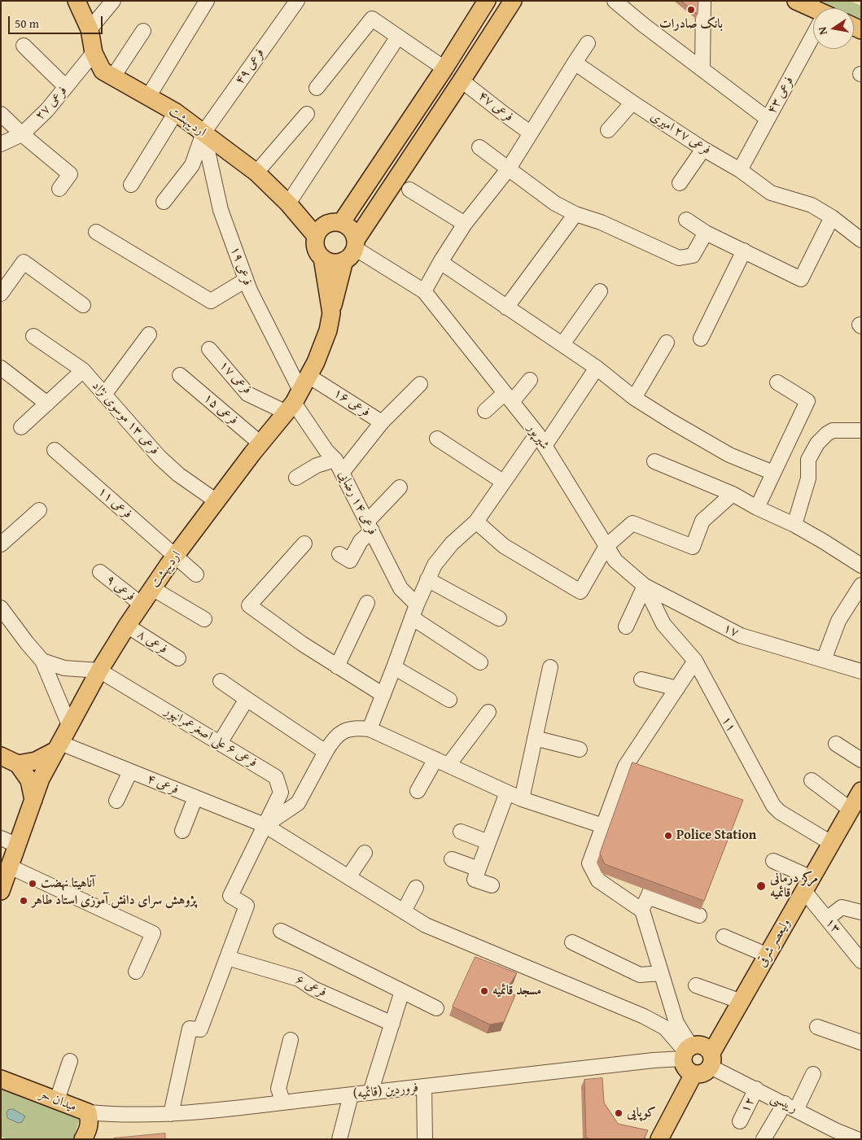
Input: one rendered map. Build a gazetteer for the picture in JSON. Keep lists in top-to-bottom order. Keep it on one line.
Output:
{"streets":{"main road":["اردیبهشت","ولیعصر شرقی","میدان حر"],"street":["فرعی ۴۹","فرعی ۴۳","فرعی ۲۷","فرعی ۴۷","فرعی ۲۷ امیری","فرعی ۱۹","فرعی ۱۷","فرعی ۱۶","فرعی ۱۵","فرعی ۱‍۳ موسوی نژاد","شیرپور","فرعی ۱۱","فرعی ۱۴ رضایی","فرعی ۹","۱۷","فرعی ۸","۱۱","فرعی ۶ علی اصغرعمرانپور","فرعی ۴","۱۳","فرعی ۶","فروردین (قائمیه)","رییسی","۱۲"]},"crossings":[["فرعی ۴۹","اردیبهشت"],["فرعی ۴۹","فرعی ۱۹"],["فرعی ۴۳","فرعی ۲۷ امیری"],["فرعی ۲۷","اردیبهشت"],["اردیبهشت","فرعی ۱۹"],["اردیبهشت","فرعی ۱۷"],["اردیبهشت","فرعی ۱۶"],["اردیبهشت","فرعی ۱۵"],["اردیبهشت","فرعی ۱‍۳ موسوی نژاد"],["اردیبهشت","شیرپور"],["اردیبهشت","فرعی ۱۱"],["اردیبهشت","فرعی ۱۴ رضایی"],["اردیبهشت","فرعی ۹"],["اردیبهشت","فرعی ۸"],["اردیبهشت","فرعی ۶ علی اصغرعمرانپور"],["اردیبهشت","فرعی ۴"],["فرعی ۱۹","فرعی ۱۷"],["فرعی ۱۹","فرعی ۱۴ رضایی"],["فرعی ۱۷","فرعی ۱۴ رضایی"],["فرعی ۱۶","فرعی ۱۴ رضایی"],["شیرپور","۱۷"],["شیرپور","۱۱"],["۱۷","۱۱"],["۱۱","ولیعصر شرقی"],["فرعی ۶ علی اصغرعمرانپور","فرعی ۴"],["فرعی ۶ علی اصغرعمرانپور","فرعی ۶"],["فرعی ۴","ولیعصر شرقی"],["فرعی ۴","فروردین (قائمیه)"],["فرعی ۴","رییسی"],["۱۳","ولیعصر شرقی"],["ولیعصر شرقی","فروردین (قائمیه)"],["ولیعصر شرقی","رییسی"],["فروردین (قائمیه)","میدان حر"],["فروردین (قائمیه)","رییسی"],["رییسی","۱۲"]],"places":["بانک صادرات","Police Station","آناهیتا نهضت","مرکز درمانی قائمیه","پژوهش سرای دانش آموزی استاد طاهر","مسجد قائمیه","کوپایی"],"scale_bar":"50 m","north":"left"}
